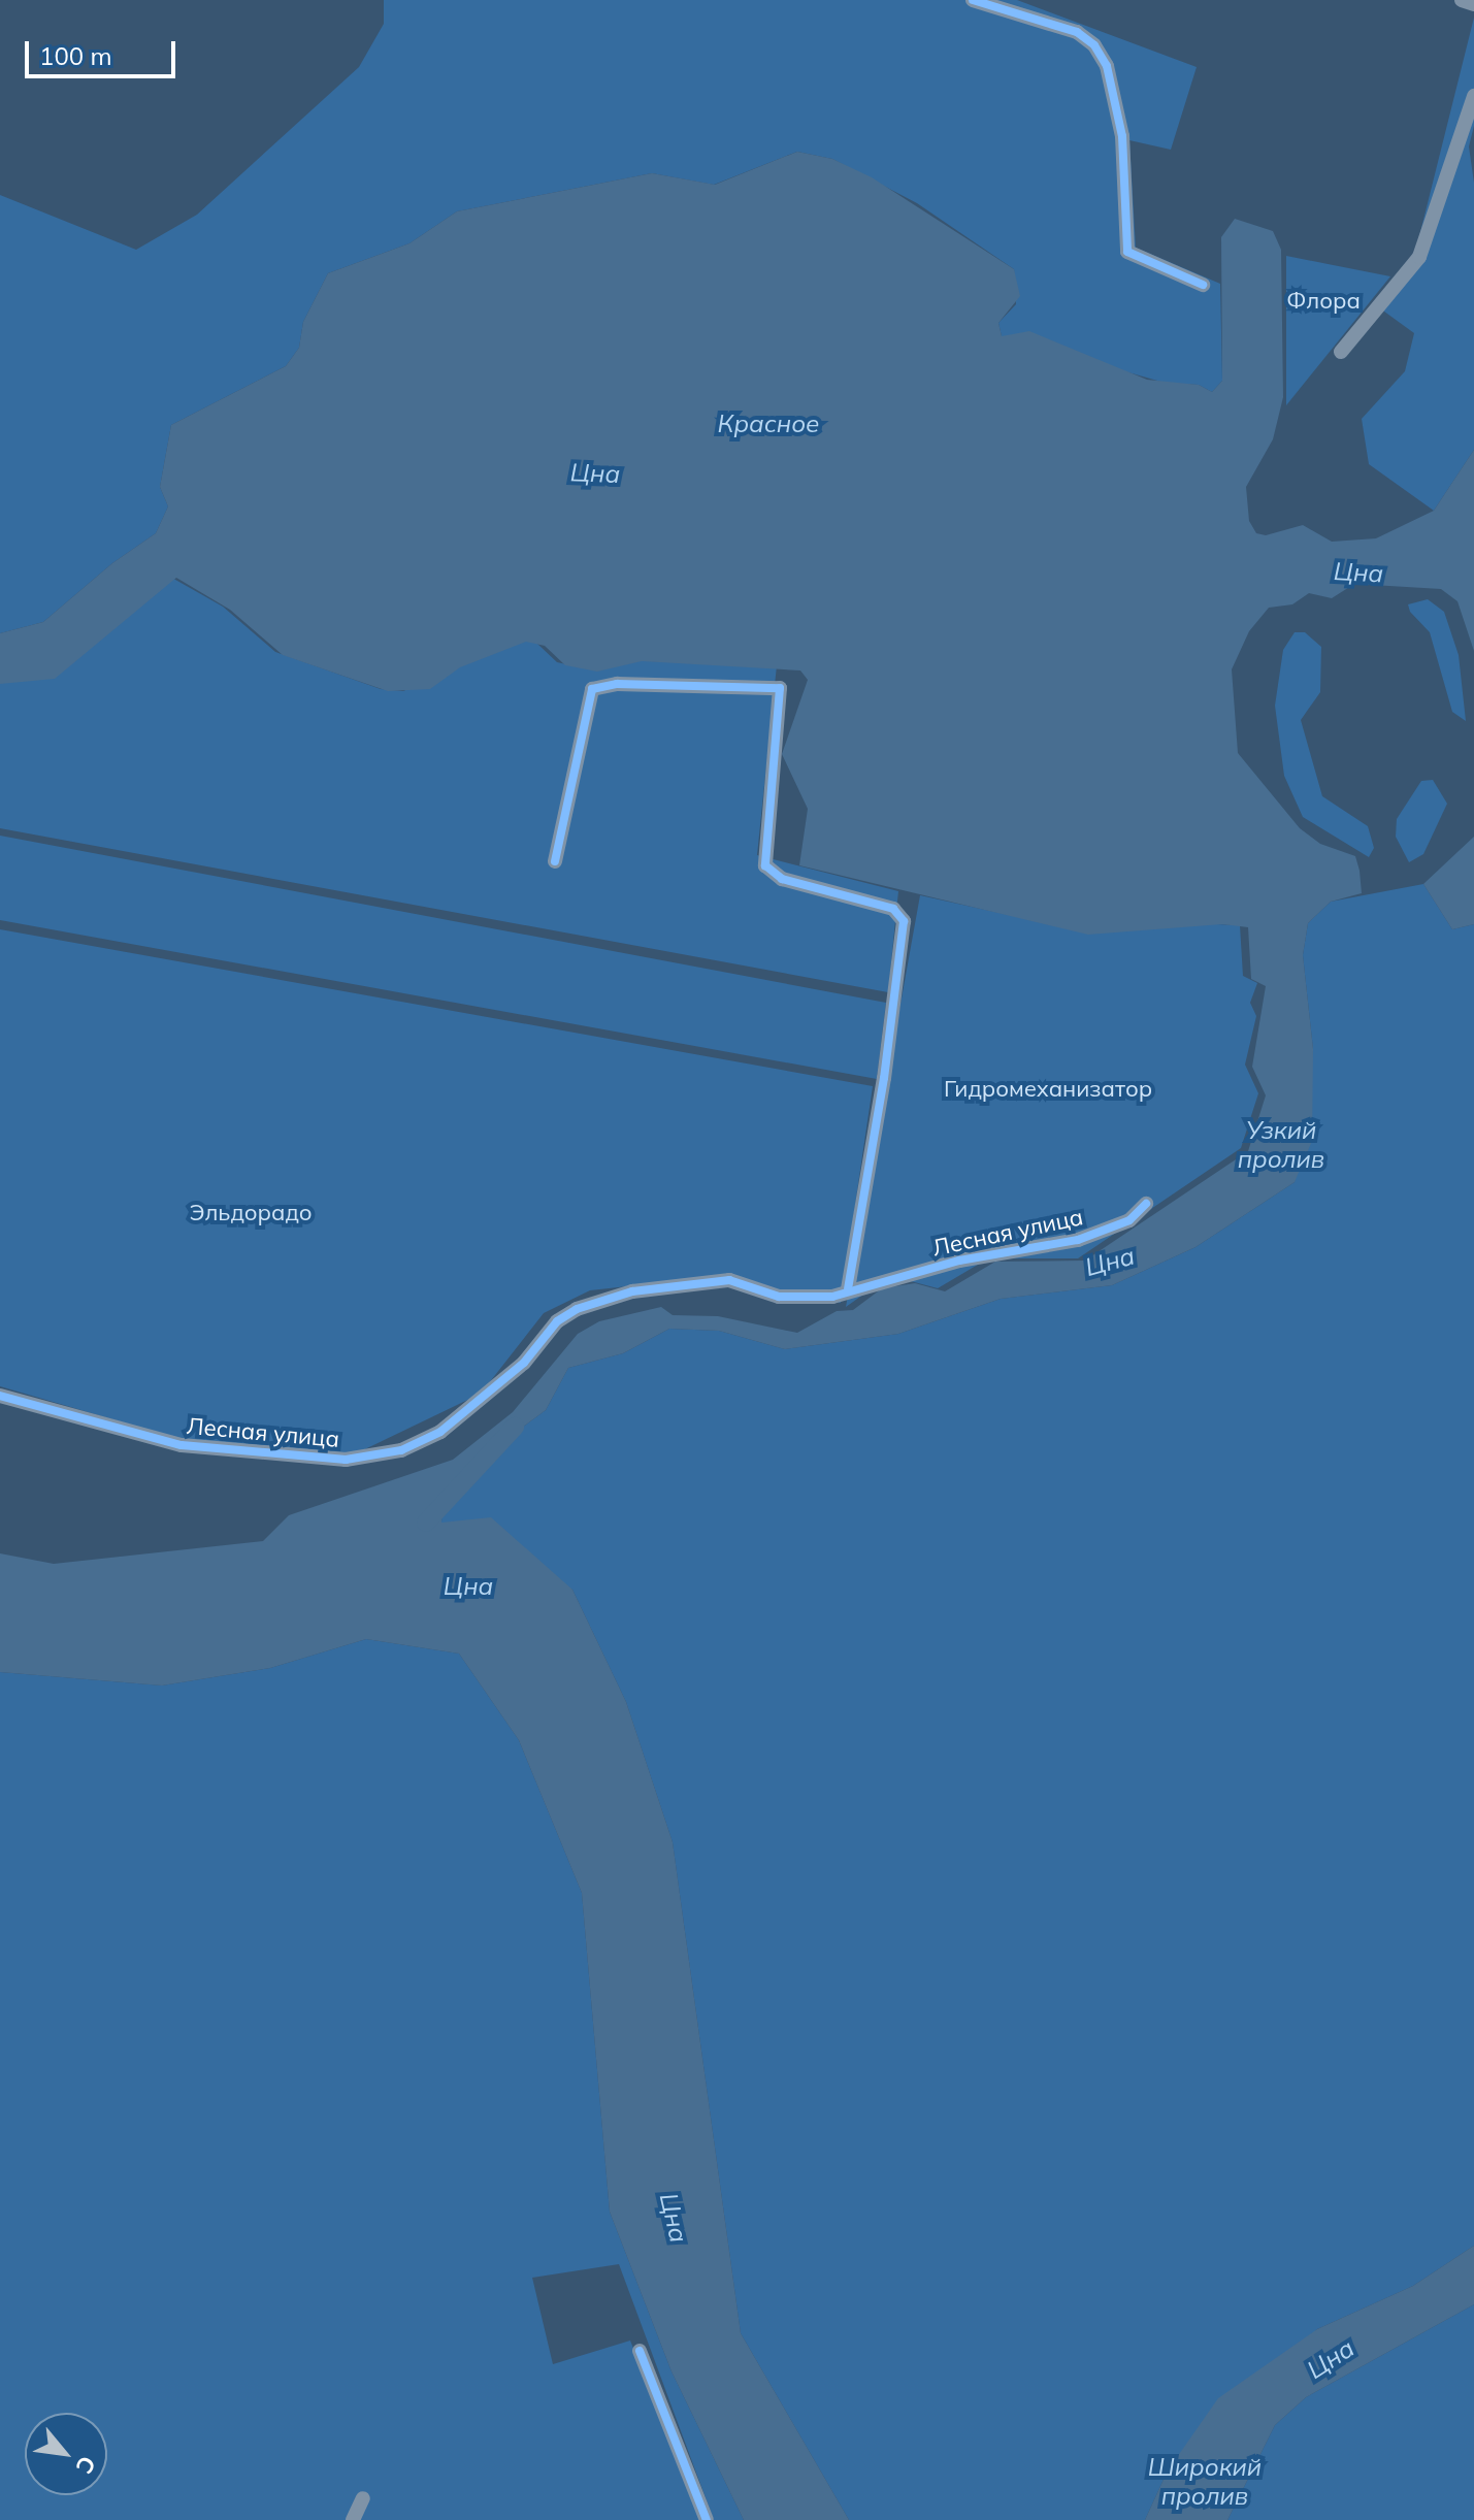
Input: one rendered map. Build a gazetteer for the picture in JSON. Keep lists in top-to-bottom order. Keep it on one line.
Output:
{"streets":{"street":["Лесная улица"]},"water":["Красное","Цна","Узкий пролив","Широкий пролив"],"parks":["Флора","Гидромеханизатор","Эльдорадо"],"scale_bar":"100 m","north":"bottom right"}
